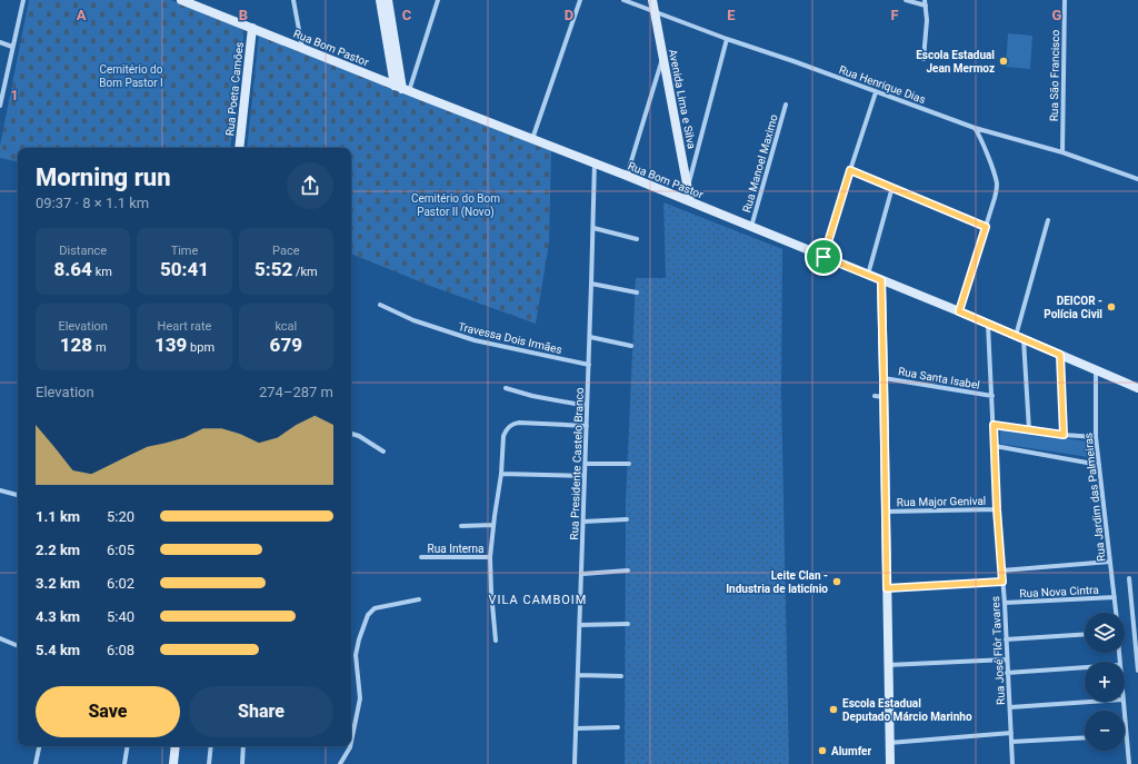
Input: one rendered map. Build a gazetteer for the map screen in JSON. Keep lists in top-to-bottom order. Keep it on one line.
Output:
{"streets":{"main road":["Rua Bom Pastor","Rua Poeta Camões","Avenida Lima e Silva"],"street":["Rua São Francisco","Rua Henrique Dias","Rua Manoel Maximo","Travessa Dois Irmães","Rua Santa Isabel","Rua Presidente Castelo Branco","Rua Jardim das Palmeiras","Rua Major Genival","Rua Interna","Rua Nova Cintra","Rua José Flôr Tavares"]},"crossings":[["Rua Bom Pastor","Rua Poeta Camões"],["Rua Bom Pastor","Avenida Lima e Silva"],["Rua Bom Pastor","Rua Manoel Maximo"],["Rua Bom Pastor","Rua Presidente Castelo Branco"],["Rua Bom Pastor","Rua Jardim das Palmeiras"],["Rua Bom Pastor","Rua José Flôr Tavares"],["Rua São Francisco","Rua Henrique Dias"],["Rua Henrique Dias","Avenida Lima e Silva"],["Travessa Dois Irmães","Rua Presidente Castelo Branco"],["Rua Santa Isabel","Rua José Flôr Tavares"],["Rua Jardim das Palmeiras","Rua Nova Cintra"],["Rua Major Genival","Rua José Flôr Tavares"],["Rua Nova Cintra","Rua José Flôr Tavares"]],"districts":["VILA CAMBOIM"],"parks":["Cemitério do Bom Pastor I","Cemitério do Bom Pastor II (Novo)"],"places":["Escola Estadual Jean Mermoz","DEICOR - Polícia Civil","Leite Clan - Industria de laticínio","Escola Estadual Deputado Márcio Marinho","Alumfer"],"page":{"heading":["Morning run","09:37 · 8 × 1.1 km"],"stats":[["Distance","8.64 km"],["Time","50:41"],["Pace","5:52 /km"],["Elevation","128 m"],["Heart rate","139 bpm"],["kcal","679"]],"chart":["Elevation","274–287 m"],"list":[{"name":"1.1 km","note":"5:20"},{"name":"2.2 km","note":"6:05"},{"name":"3.2 km","note":"6:02"},{"name":"4.3 km","note":"5:40"},{"name":"5.4 km","note":"6:08"}],"map_buttons":["+","−"],"buttons":["Save","Share"]},"grid":{"columns":["A","B","C","D","E","F","G"],"rows":["1"]}}
